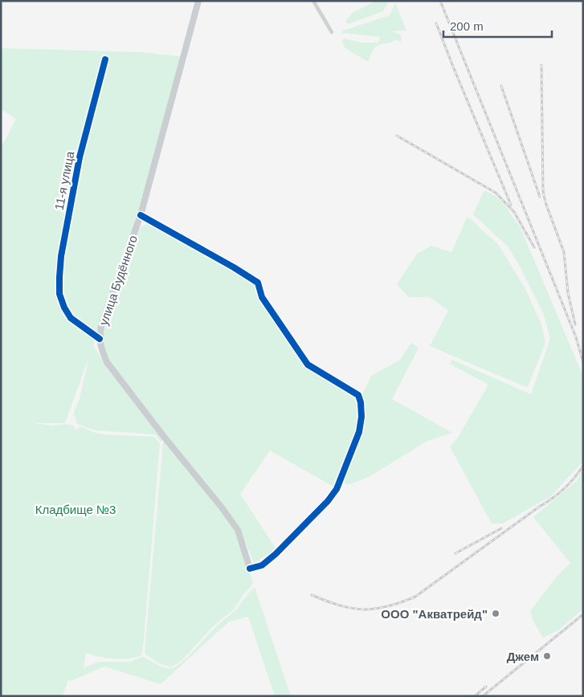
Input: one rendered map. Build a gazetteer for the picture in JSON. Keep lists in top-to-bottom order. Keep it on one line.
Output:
{"streets":{"main road":["улица Будённого"],"street":["11-я улица"]},"crossings":[["11-я улица","улица Будённого"]],"parks":["Кладбище №3"],"places":["ООО \"Акватрейд\"","Джем"],"scale_bar":"200 m"}
